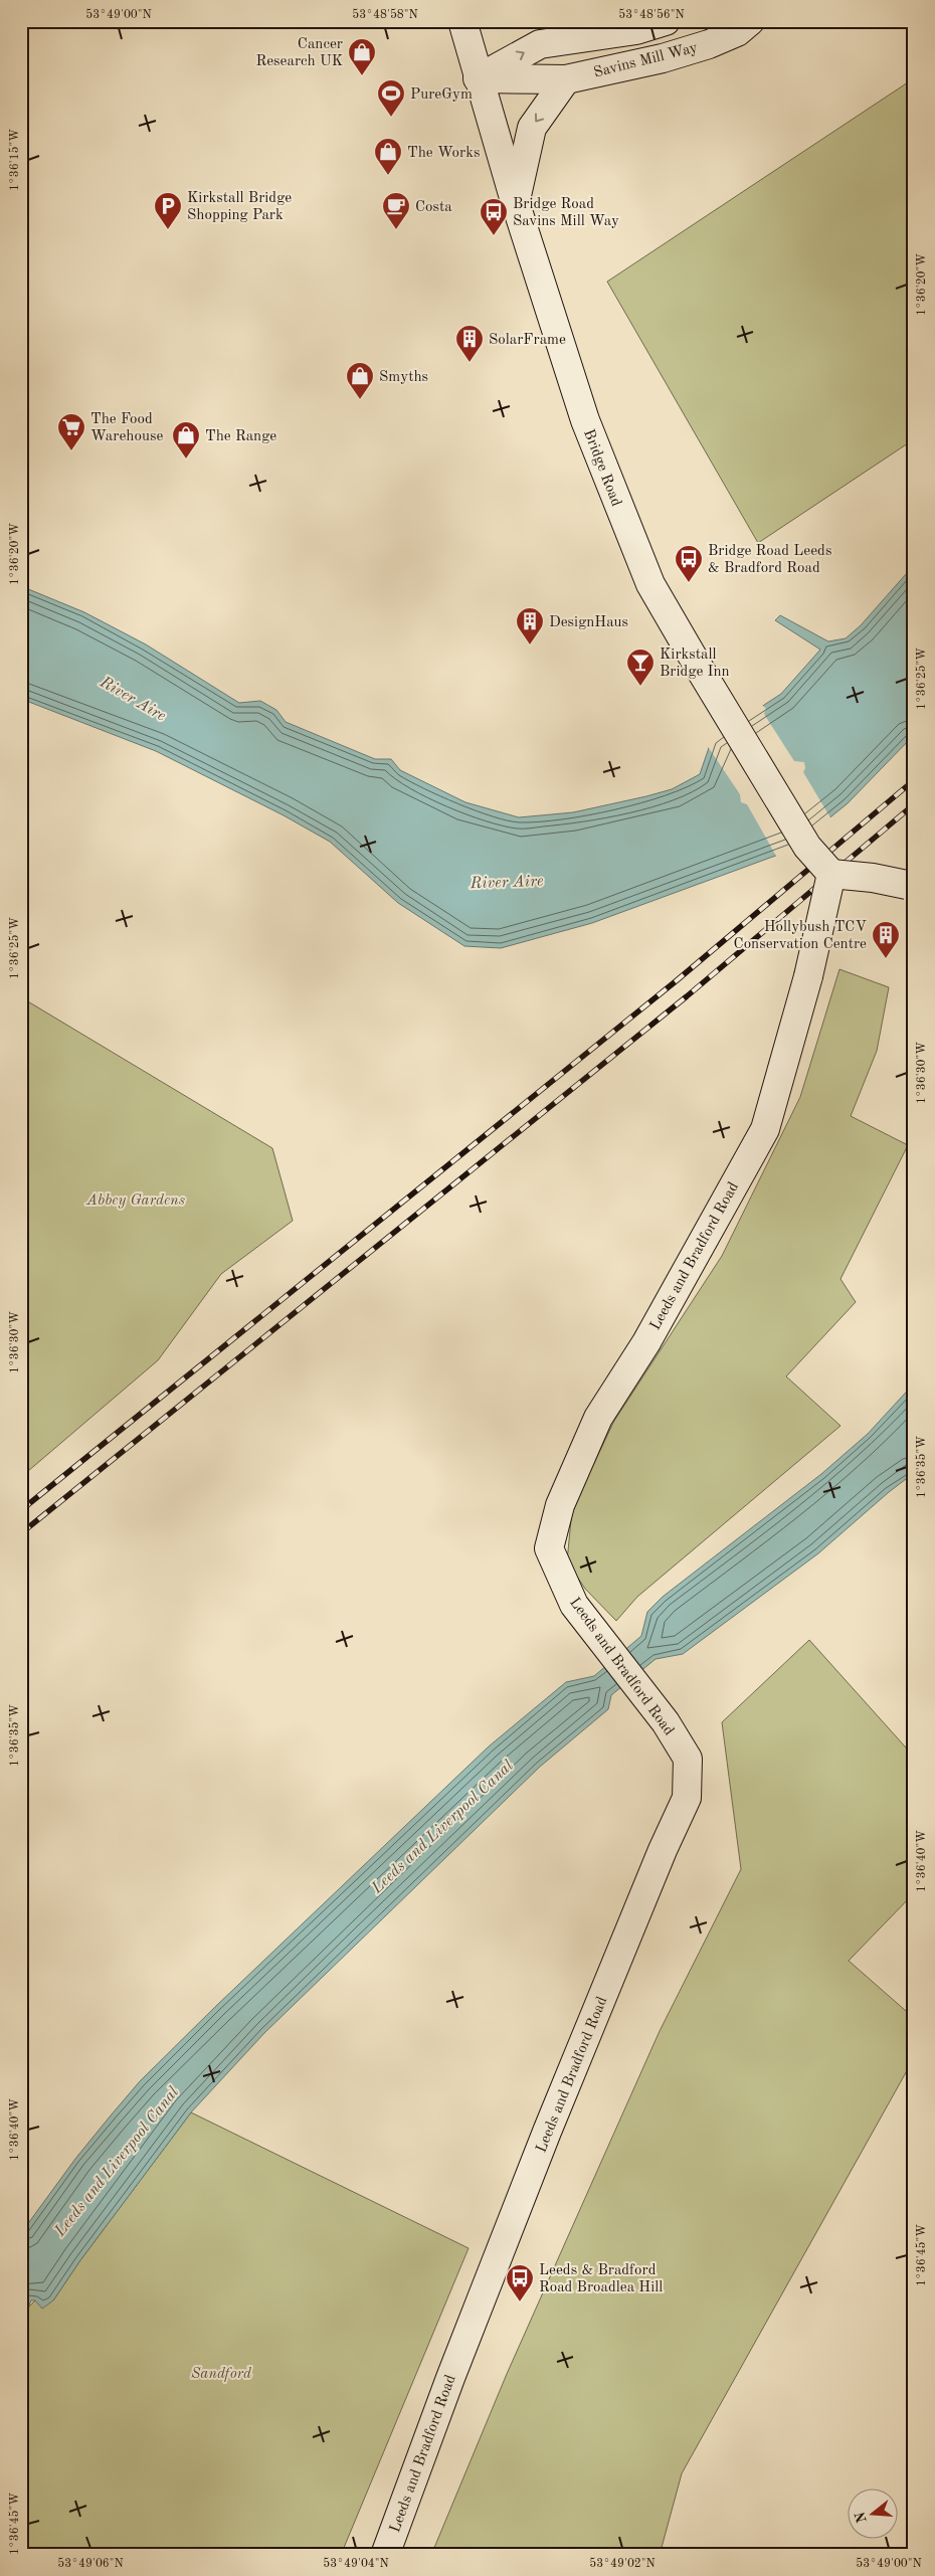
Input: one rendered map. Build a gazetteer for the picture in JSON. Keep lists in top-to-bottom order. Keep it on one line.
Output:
{"streets":{"main road":["Savins Mill Way","Bridge Road","Leeds and Bradford Road"]},"crossings":[["Savins Mill Way","Bridge Road"],["Bridge Road","Leeds and Bradford Road"]],"water":["River Aire","Leeds and Liverpool Canal"],"parks":["Abbey Gardens","Sandford"],"places":{"shop":["Cancer Research UK","The Works","Smyths","The Range"],"sports":["PureGym"],"parking":["Kirkstall Bridge Shopping Park"],"cafe":["Costa"],"bus stop":["Bridge Road Savins Mill Way","Bridge Road Leeds & Bradford Road","Leeds & Bradford Road Broadlea Hill"],"building":["SolarFrame","DesignHaus","Hollybush TCV Conservation Centre"],"supermarket":["The Food Warehouse"],"bar":["Kirkstall Bridge Inn"]},"north":"left","coordinates":["53°49'00\"N","53°48'58\"N","53°48'56\"N","1°36'15\"W","1°36'20\"W","1°36'25\"W","1°36'30\"W","1°36'35\"W","1°36'40\"W","1°36'45\"W","53°49'06\"N","53°49'04\"N","53°49'02\"N"]}
